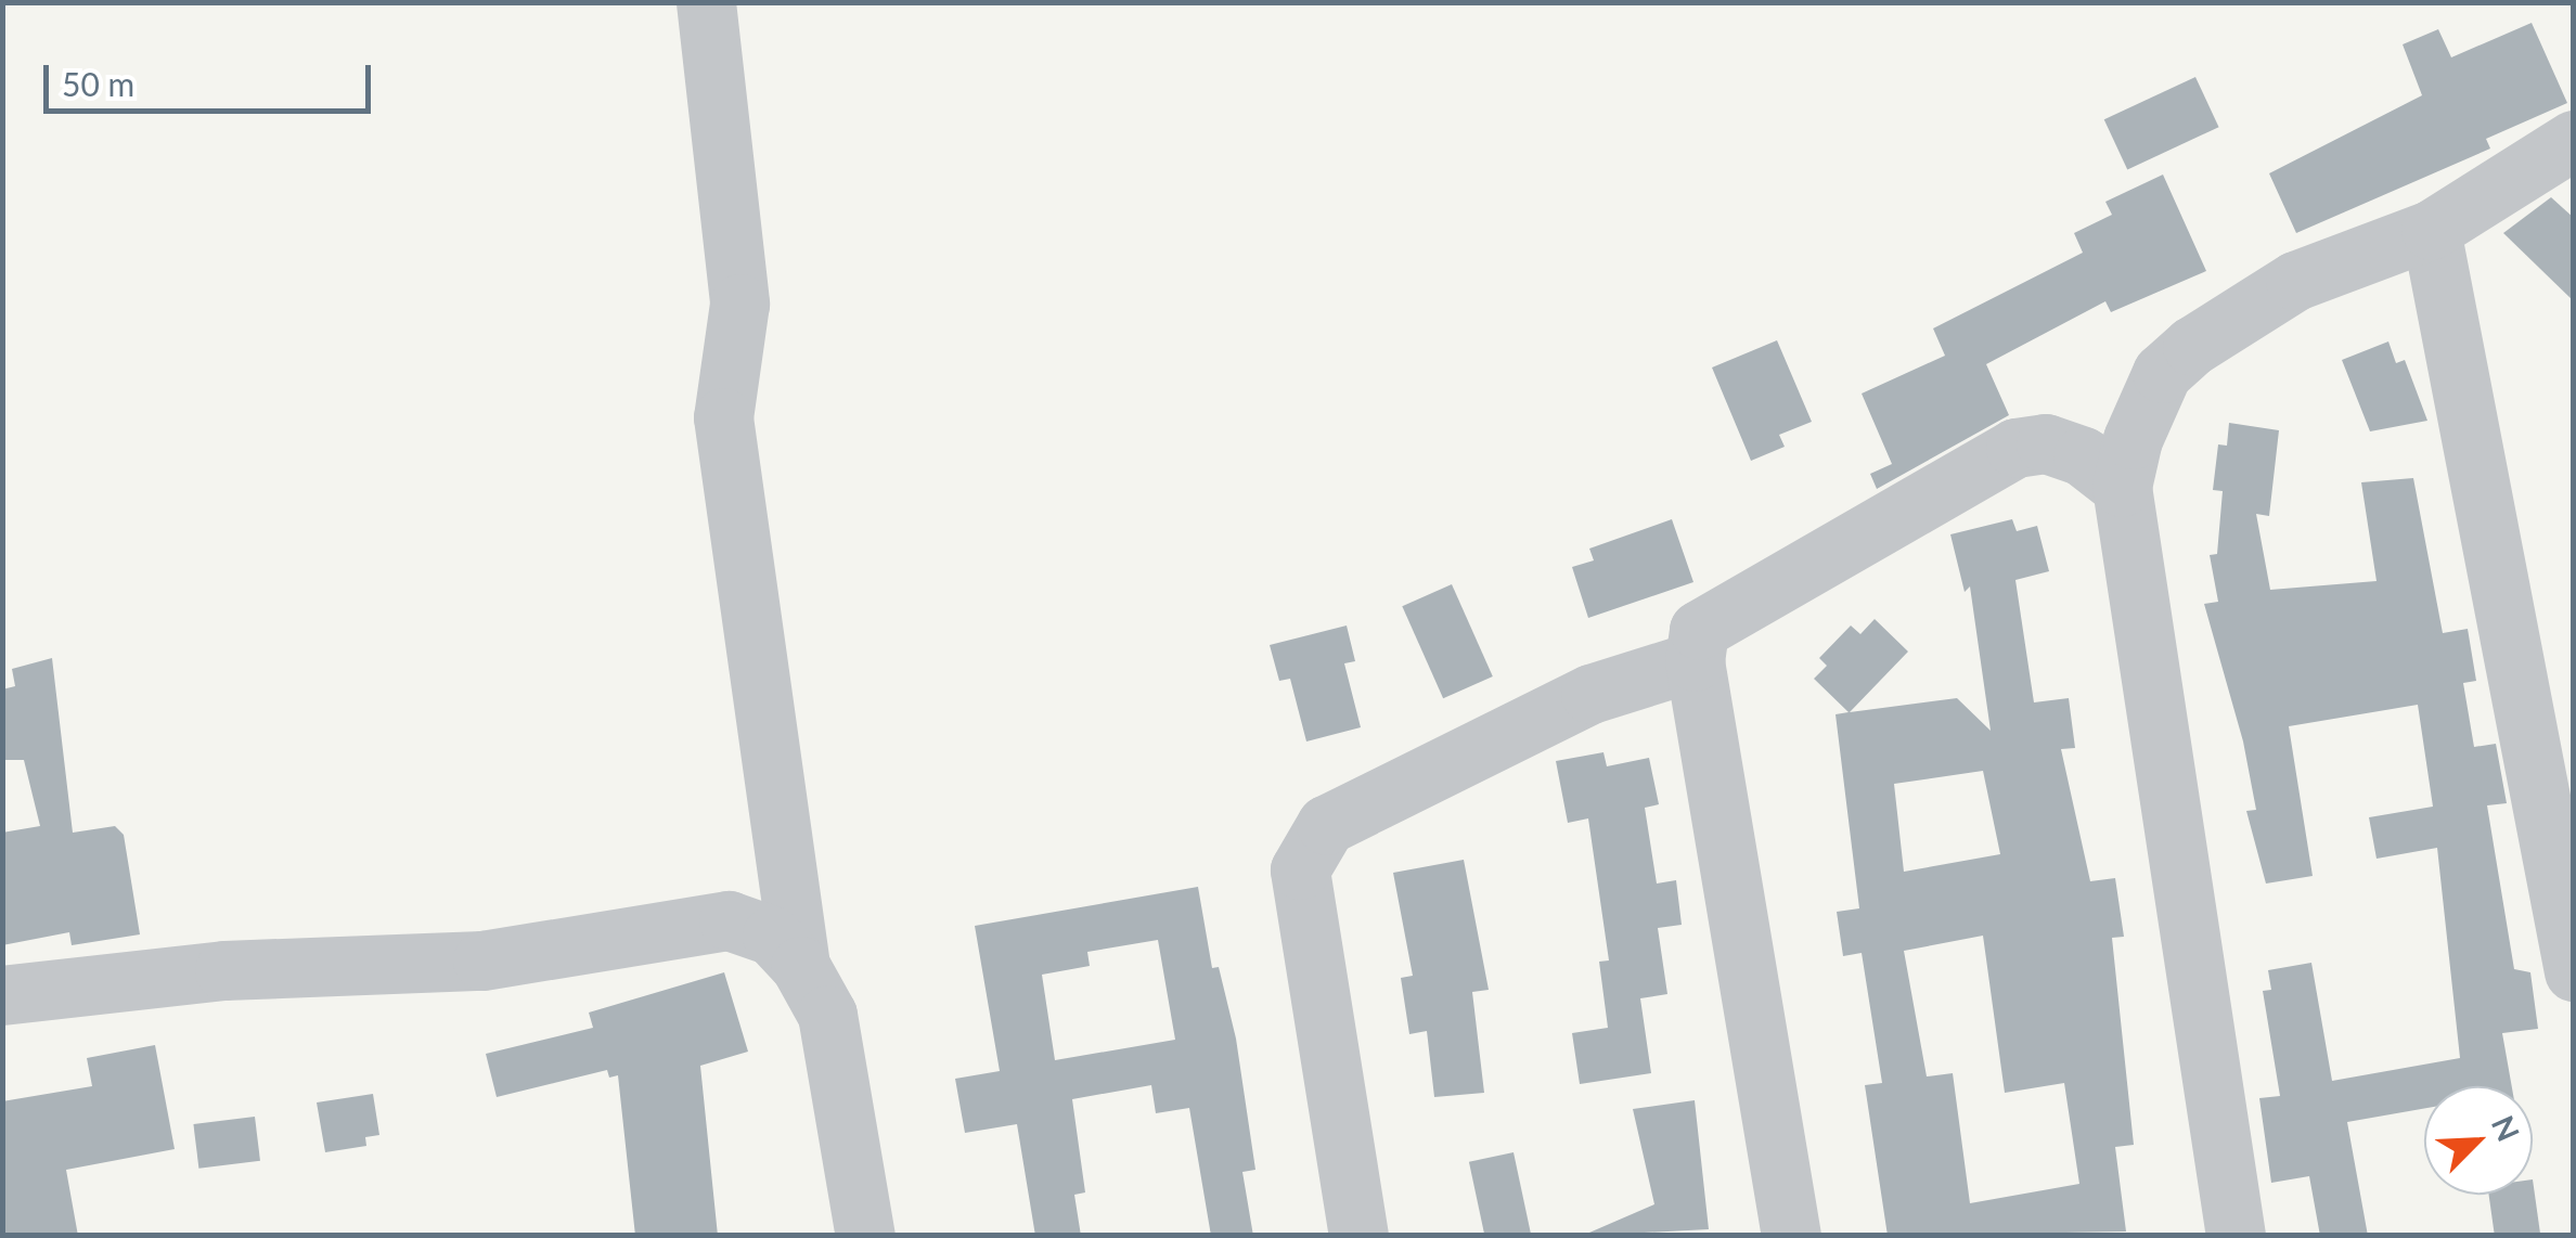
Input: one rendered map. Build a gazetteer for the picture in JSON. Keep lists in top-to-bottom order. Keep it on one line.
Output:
{"scale_bar":"50 m","north":"top right"}
